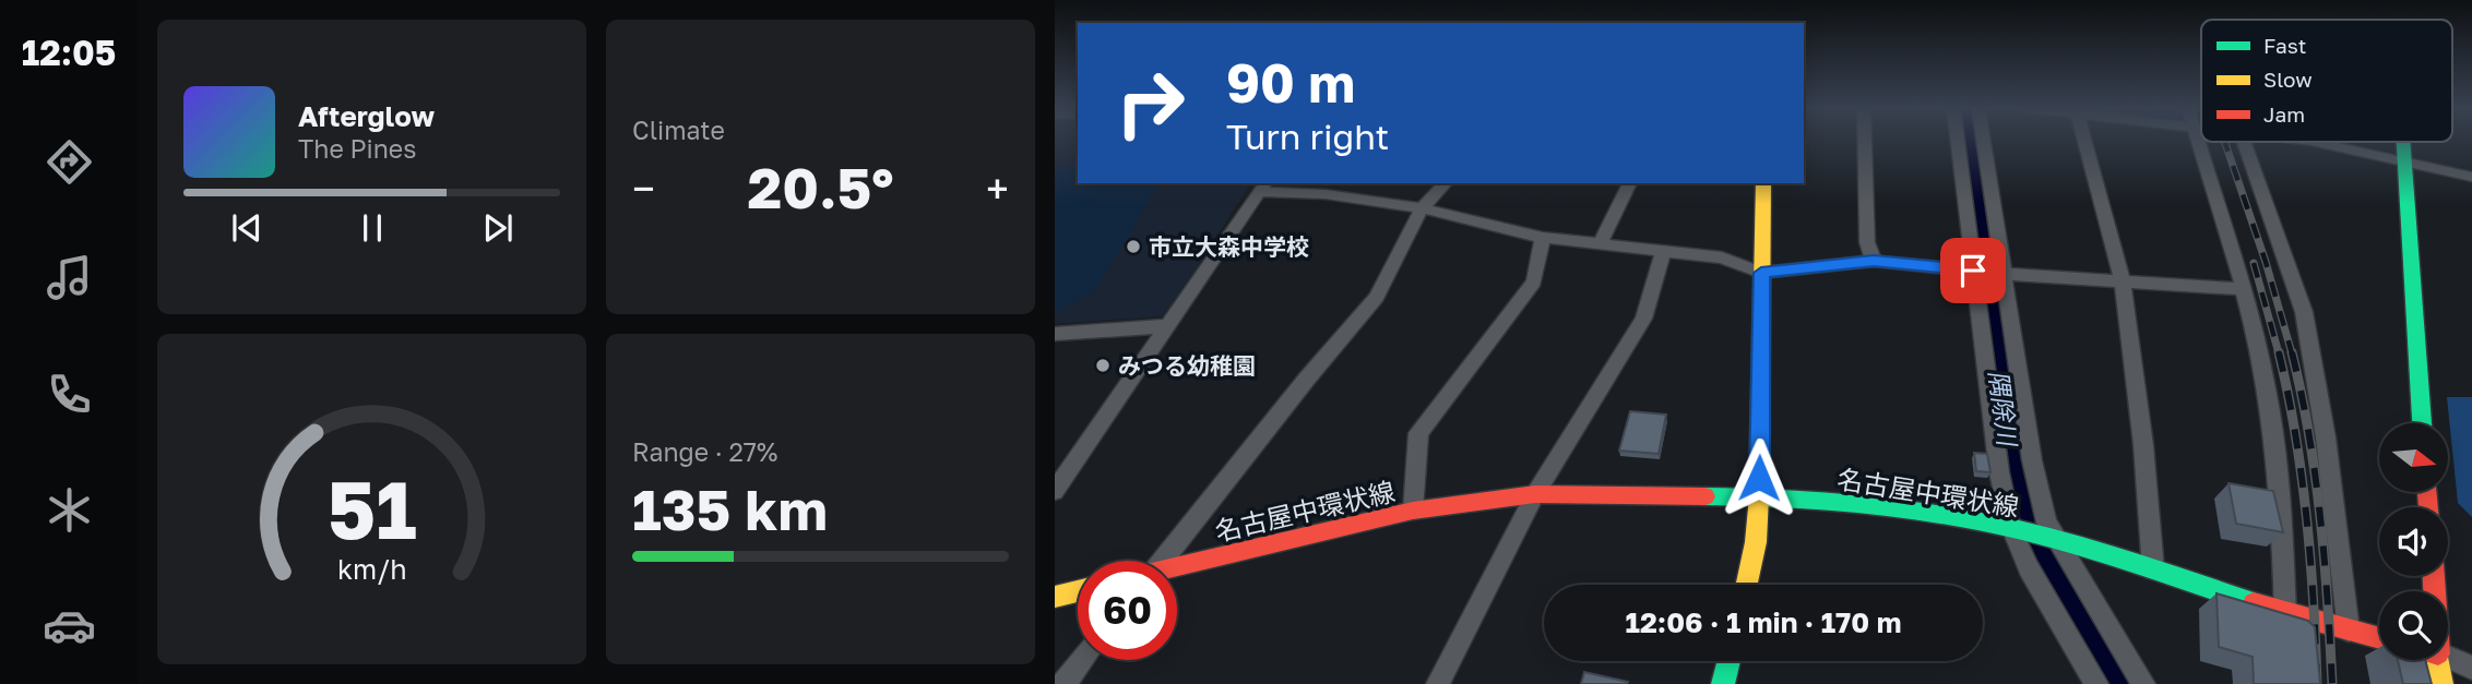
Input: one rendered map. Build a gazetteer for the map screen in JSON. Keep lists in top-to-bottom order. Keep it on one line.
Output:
{"streets":{"main road":["名古屋中環状線"]},"water":["隅除川"],"places":["市立大森中学校","みつる幼稚園"],"legend":["Fast","Slow","Jam"],"north":"right","page":{"tabs":"12:05","tile":["Climate",["Range · 27%","135 km"]],"turn":["90 m","Turn right"],"song":["Afterglow","The Pines"],"heat":["−","20.5°","+"],"limit":"60","trip":"12:06 · 1 min · 170 m","gauge":["51","km/h"]}}
